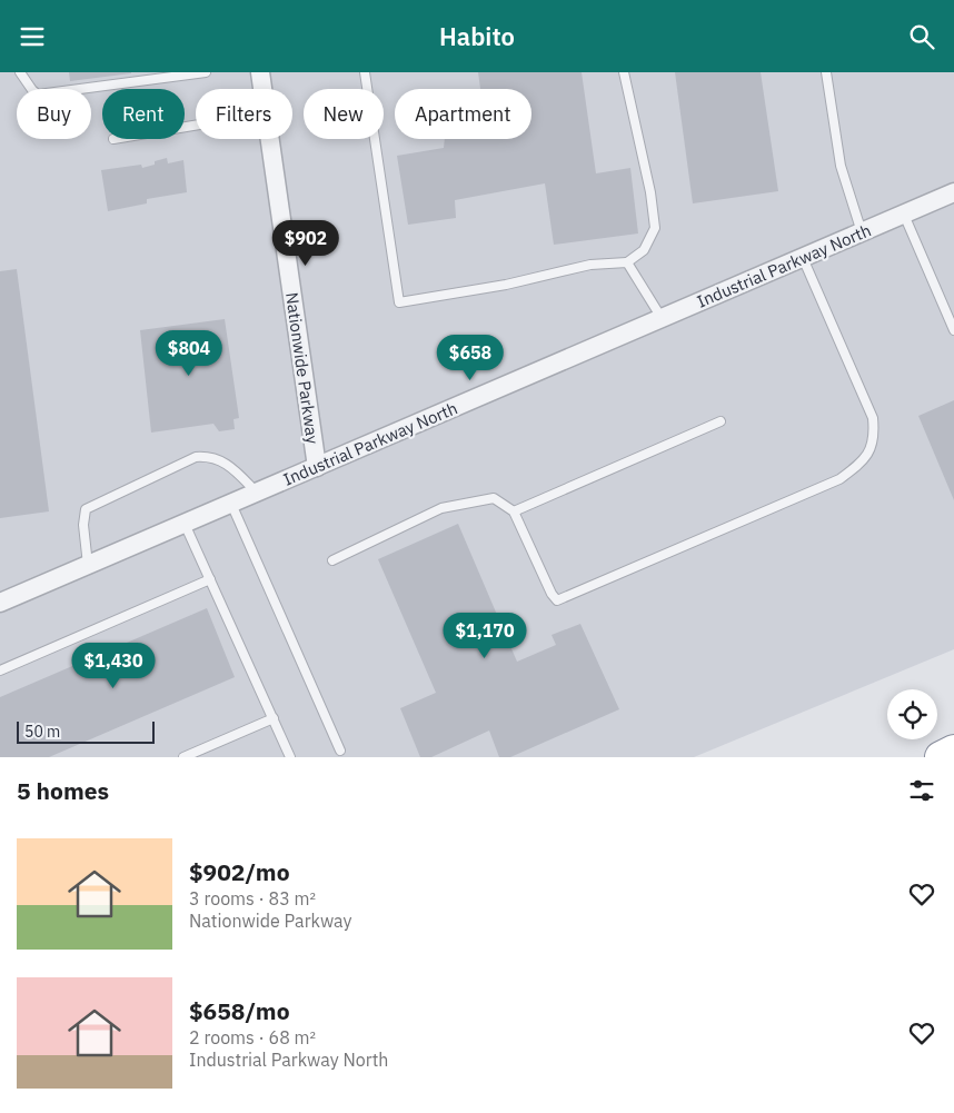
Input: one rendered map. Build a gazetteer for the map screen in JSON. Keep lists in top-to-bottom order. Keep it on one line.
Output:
{"streets":{"street":["Industrial Parkway North","Nationwide Parkway"]},"crossings":[["Industrial Parkway North","Nationwide Parkway"]],"scale_bar":"50 m","page":{"header":"Habito","chip":["Buy","Rent","Filters","New","Apartment"],"price":["$902","$804","$658","$1,170","$1,430"],"scale":"50 m","heading":"5 homes","list":[{"name":"$902/mo","note":"3 rooms · 83 m² · Nationwide Parkway"},{"name":"$658/mo","note":"2 rooms · 68 m² · Industrial Parkway North"}]}}
